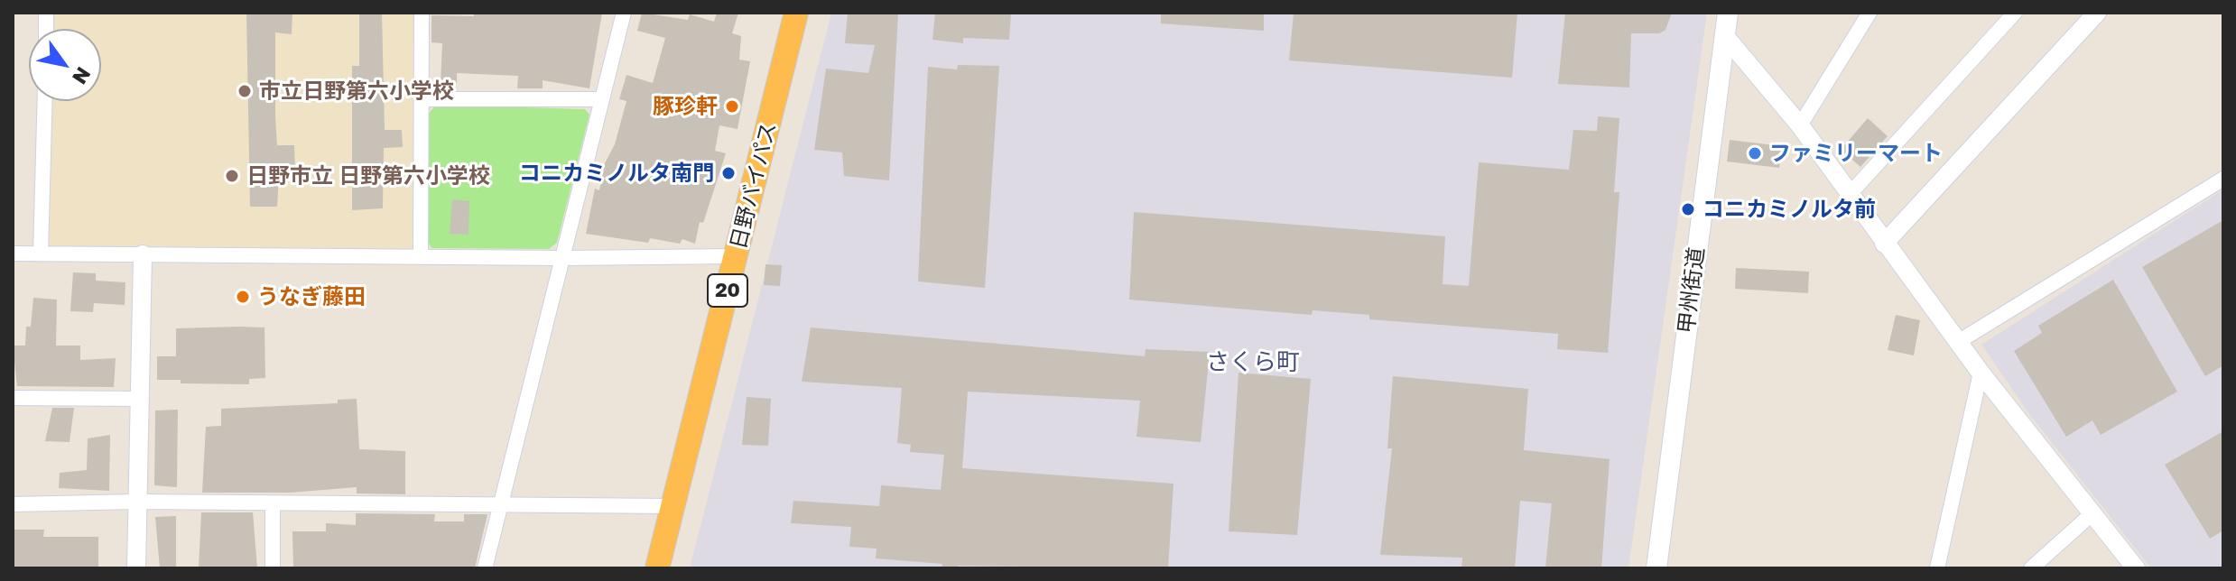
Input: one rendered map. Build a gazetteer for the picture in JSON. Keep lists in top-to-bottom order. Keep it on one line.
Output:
{"streets":{"highway":["日野バイパス","20"],"main road":["甲州街道"]},"districts":["さくら町"],"places":["市立日野第六小学校","豚珍軒","ファミリーマート","コニカミノルタ南門","日野市立 日野第六小学校","コニカミノルタ前","うなぎ藤田"],"north":"bottom right"}
